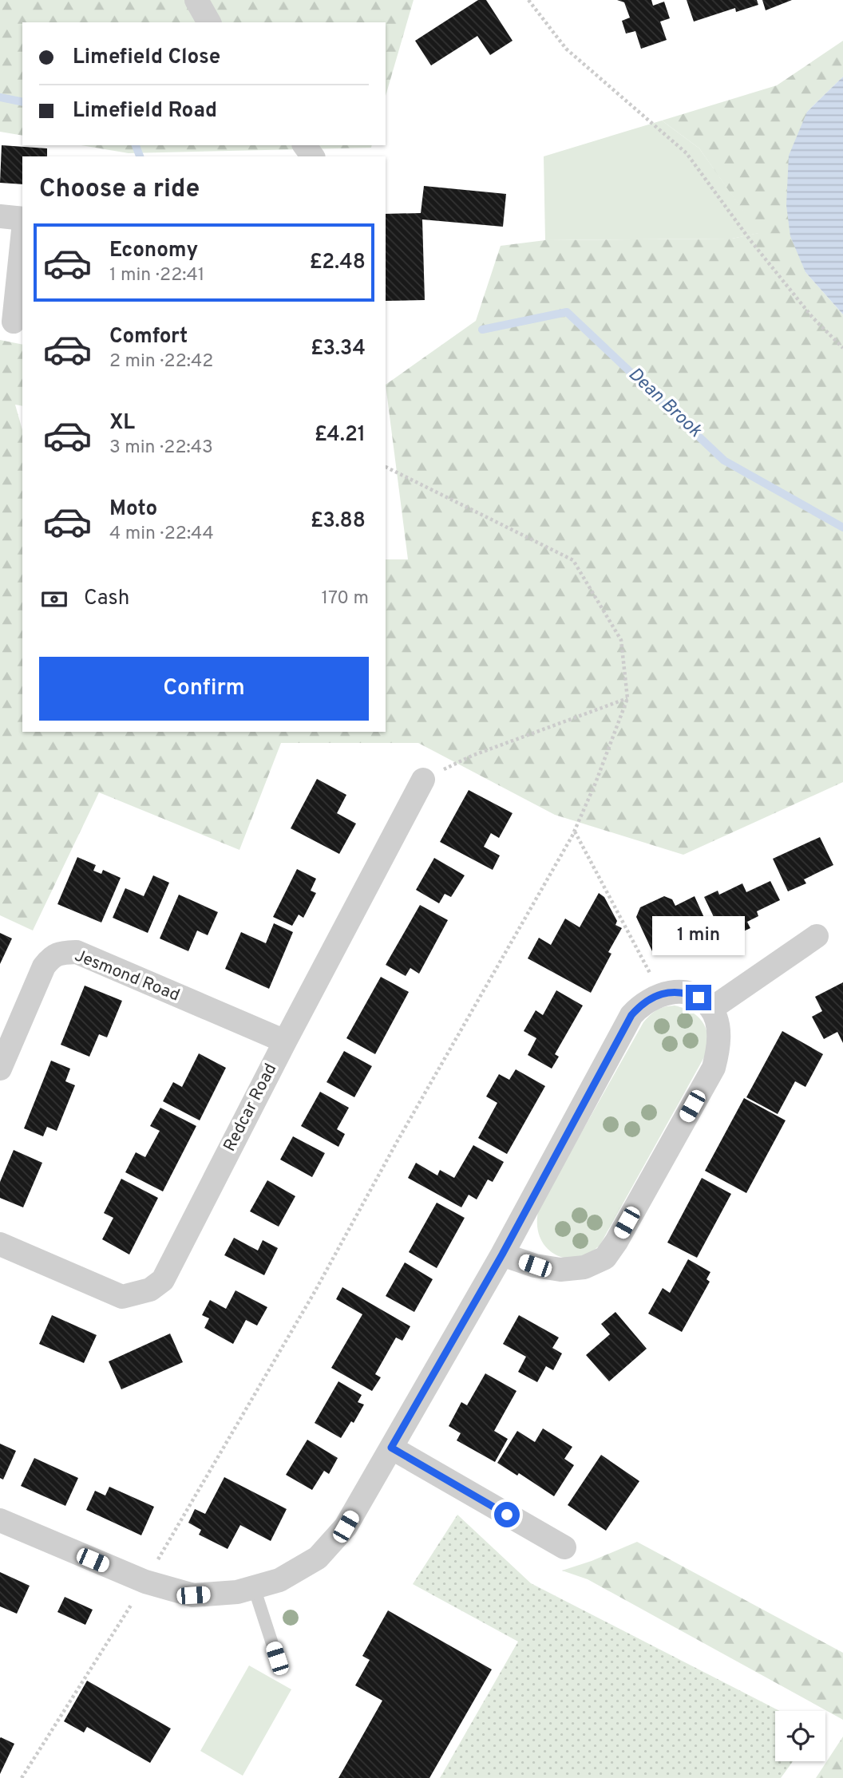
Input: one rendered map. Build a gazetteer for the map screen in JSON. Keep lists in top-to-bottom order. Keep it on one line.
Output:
{"streets":{"street":["Jesmond Road","Redcar Road"]},"crossings":[["Jesmond Road","Redcar Road"]],"water":["Dean Brook"],"page":{"banner":["Limefield Close","Limefield Road"],"heading":"Choose a ride","list":[{"name":"Economy","note":"1 min · 22:41","value":"£2.48"},{"name":"Comfort","note":"2 min · 22:42","value":"£3.34"},{"name":"XL","note":"3 min · 22:43","value":"£4.21"},{"name":"Moto","note":"4 min · 22:44","value":"£3.88"}],"pay":["Cash","170 m"],"buttons":"Confirm","bubble":"1 min"}}
